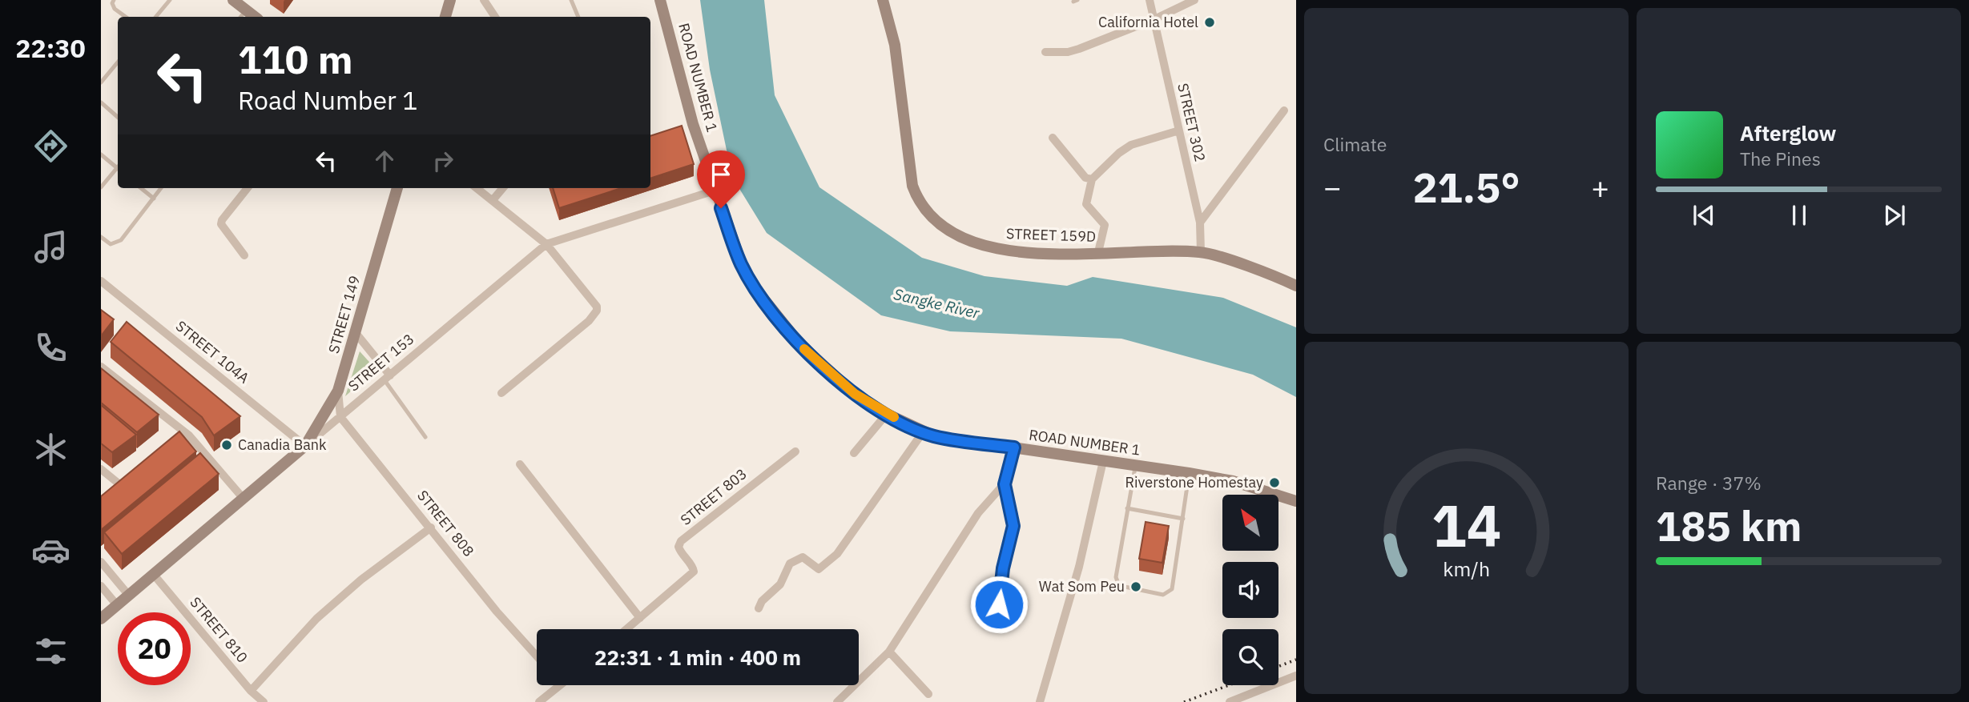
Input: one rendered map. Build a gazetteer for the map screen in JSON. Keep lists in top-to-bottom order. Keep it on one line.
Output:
{"streets":{"street":["ROAD NUMBER 1","STREET 302","STREET 159D","STREET 149","STREET 104A","STREET 153","STREET 803","STREET 808","STREET 810"]},"crossings":[["ROAD NUMBER 1","STREET 153"],["STREET 302","STREET 159D"],["STREET 149","STREET 104A"],["STREET 149","STREET 153"],["STREET 104A","STREET 153"],["STREET 153","STREET 808"],["STREET 153","STREET 810"]],"water":["Sangke River"],"places":["California Hotel","Canadia Bank","Riverstone Homestay","Wat Som Peu"],"north":"top left","page":{"tabs":"22:30","tile":["Climate",["Range · 37%","185 km"]],"turn":["110 m","Road Number 1"],"song":["Afterglow","The Pines"],"heat":["−","21.5°","+"],"limit":"20","trip":"22:31 · 1 min · 400 m","gauge":["14","km/h"]}}
